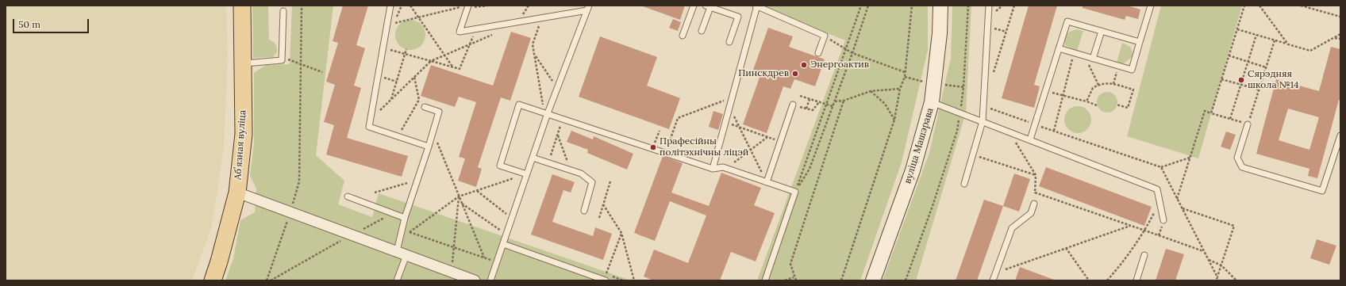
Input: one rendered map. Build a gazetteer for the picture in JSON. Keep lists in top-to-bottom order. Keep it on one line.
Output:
{"streets":{"main road":["Абʼязная вуліца"],"street":["вуліца Машэрава"]},"places":["Энергоактив","Пинскдрев","Сярэдняя школа №14","Прафесійны політэхнічны ліцэй"],"scale_bar":"50 m"}
